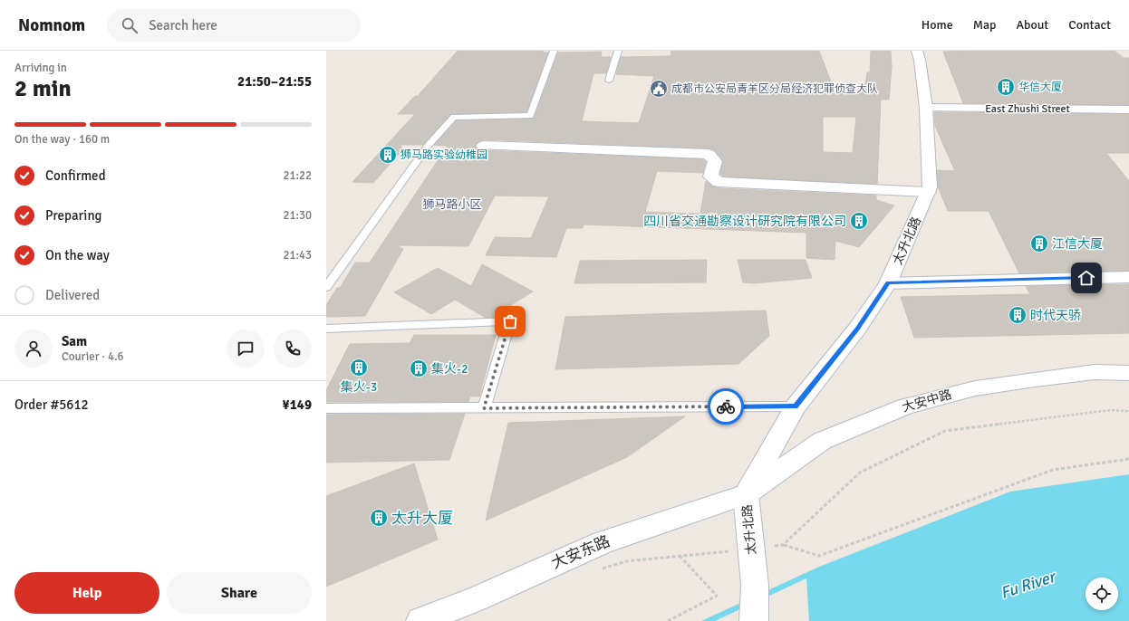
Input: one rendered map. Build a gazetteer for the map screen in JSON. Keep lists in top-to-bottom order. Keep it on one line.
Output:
{"streets":{"street":["East Zhushi Street","太升北路","大安中路","大安东路"]},"crossings":[["East Zhushi Street","太升北路"],["太升北路","大安中路"],["太升北路","大安东路"],["大安中路","大安东路"]],"districts":["狮马路小区"],"water":["Fu River"],"places":{"building":["华信大厦","狮马路实验幼稚园","四川省交通勘察设计研究院有限公司","江信大厦","时代天骄","集火-3","集火-2","太升大厦"],"public building":["成都市公安局青羊区分局经济犯罪侦查大队"]},"page":{"header":"Nomnom","search":"Search here","nav":["Home","Map","About","Contact"],"heading":["2 min","Arriving in","21:50–21:55"],"panel":["Sam","Courier · 4.6","Order #5612","¥149"],"bar":"On the way · 160 m","list":[["Confirmed","21:22"],["Preparing","21:30"],["On the way","21:43"],"Delivered"],"buttons":["Help","Share"]}}
